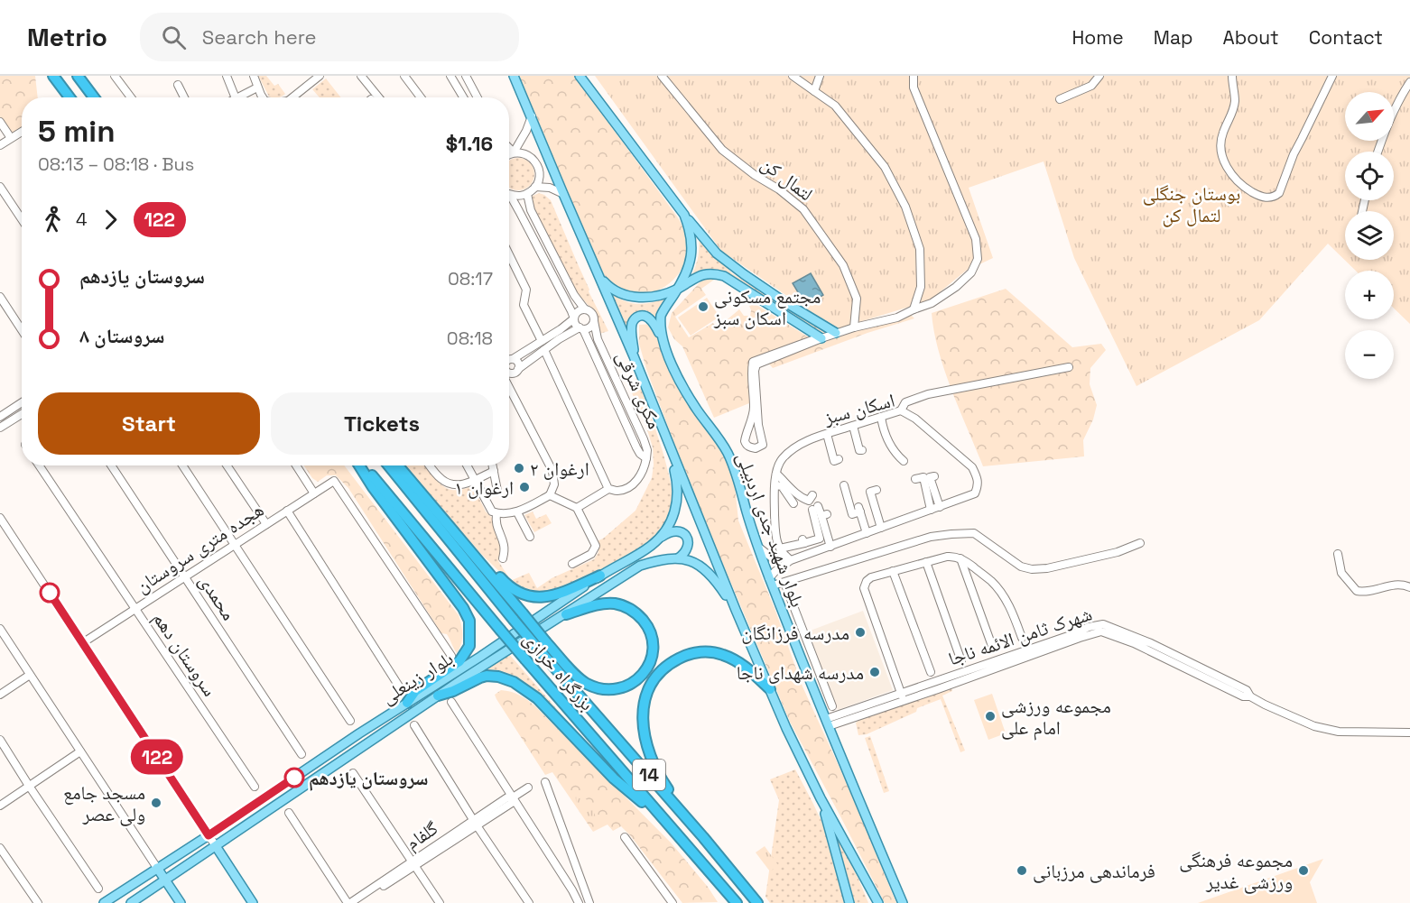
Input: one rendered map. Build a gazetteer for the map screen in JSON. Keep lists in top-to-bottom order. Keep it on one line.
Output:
{"streets":{"highway":["بزرگراه خرازی","14"],"main road":["بلوار شهید جدی اردبیلی","بلوار زینعلی"],"street":["لتمال کن","مکری شرقی","اسکان سبز","هجده متری سروستان","محمدی","شهرک ثامن الائمه ناجا","سروستان دهم","گلفام"]},"crossings":[["اسکان سبز","بلوار شهید جدی اردبیلی"],["بلوار شهید جدی اردبیلی","شهرک ثامن الائمه ناجا"],["هجده متری سروستان","محمدی"],["هجده متری سروستان","سروستان دهم"]],"parks":["بوستان جنگلی لتمال کن"],"places":["مجتمع مسکونی اسکان سبز","ارغوان ۲","ارغوان ۱","مدرسه فرزانگان","مدرسه شهدای ناجا","مجموعه ورزشی امام علی","سروستان یازدهم","مسجد جامع ولی عصر","فرماندهی مرزبانی","مجموعه فرهنگی ورزشی غدیر"],"lines":["bus line 122"],"north":"top right","page":{"header":"Metrio","search":"Search here","nav":["Home","Map","About","Contact"],"on_map":"122","map_buttons":["+","−"],"heading":["5 min","08:13 – 08:18 · Bus","$1.16"],"legs":["4","122"],"list":[{"name":"سروستان یازدهم","value":"08:17"},{"name":"سروستان ٨","value":"08:18"}],"buttons":["Start","Tickets"]}}
